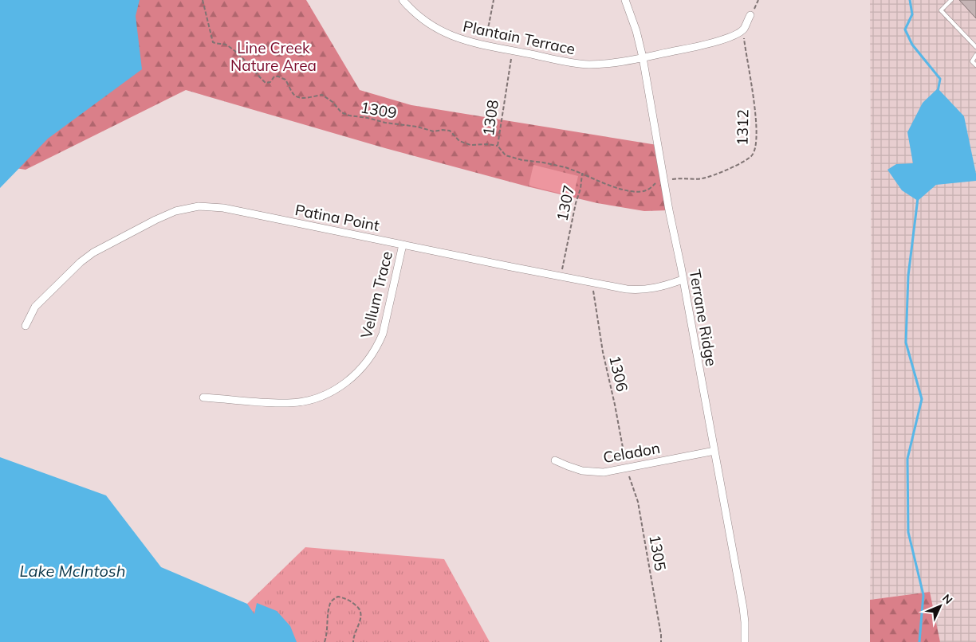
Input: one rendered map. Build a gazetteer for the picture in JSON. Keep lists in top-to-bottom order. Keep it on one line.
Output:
{"streets":{"street":["Plantain Terrace","Patina Point","Vellum Trace","Terrane Ridge","Celadon"],"path":["1309","1308","1312","1307","1306","1305"]},"crossings":[["Plantain Terrace","1308"],["Plantain Terrace","1312"],["Plantain Terrace","Terrane Ridge"],["1309","1308"],["1308","1307"],["1312","1307"],["1312","Terrane Ridge"],["1307","Patina Point"],["1307","Terrane Ridge"],["Patina Point","Vellum Trace"],["Patina Point","Terrane Ridge"],["Patina Point","1306"],["Terrane Ridge","Celadon"],["1306","Celadon"],["1306","1305"],["Celadon","1305"]],"water":["Lake McIntosh"],"parks":["Line Creek Nature Area"],"north":"top right"}
